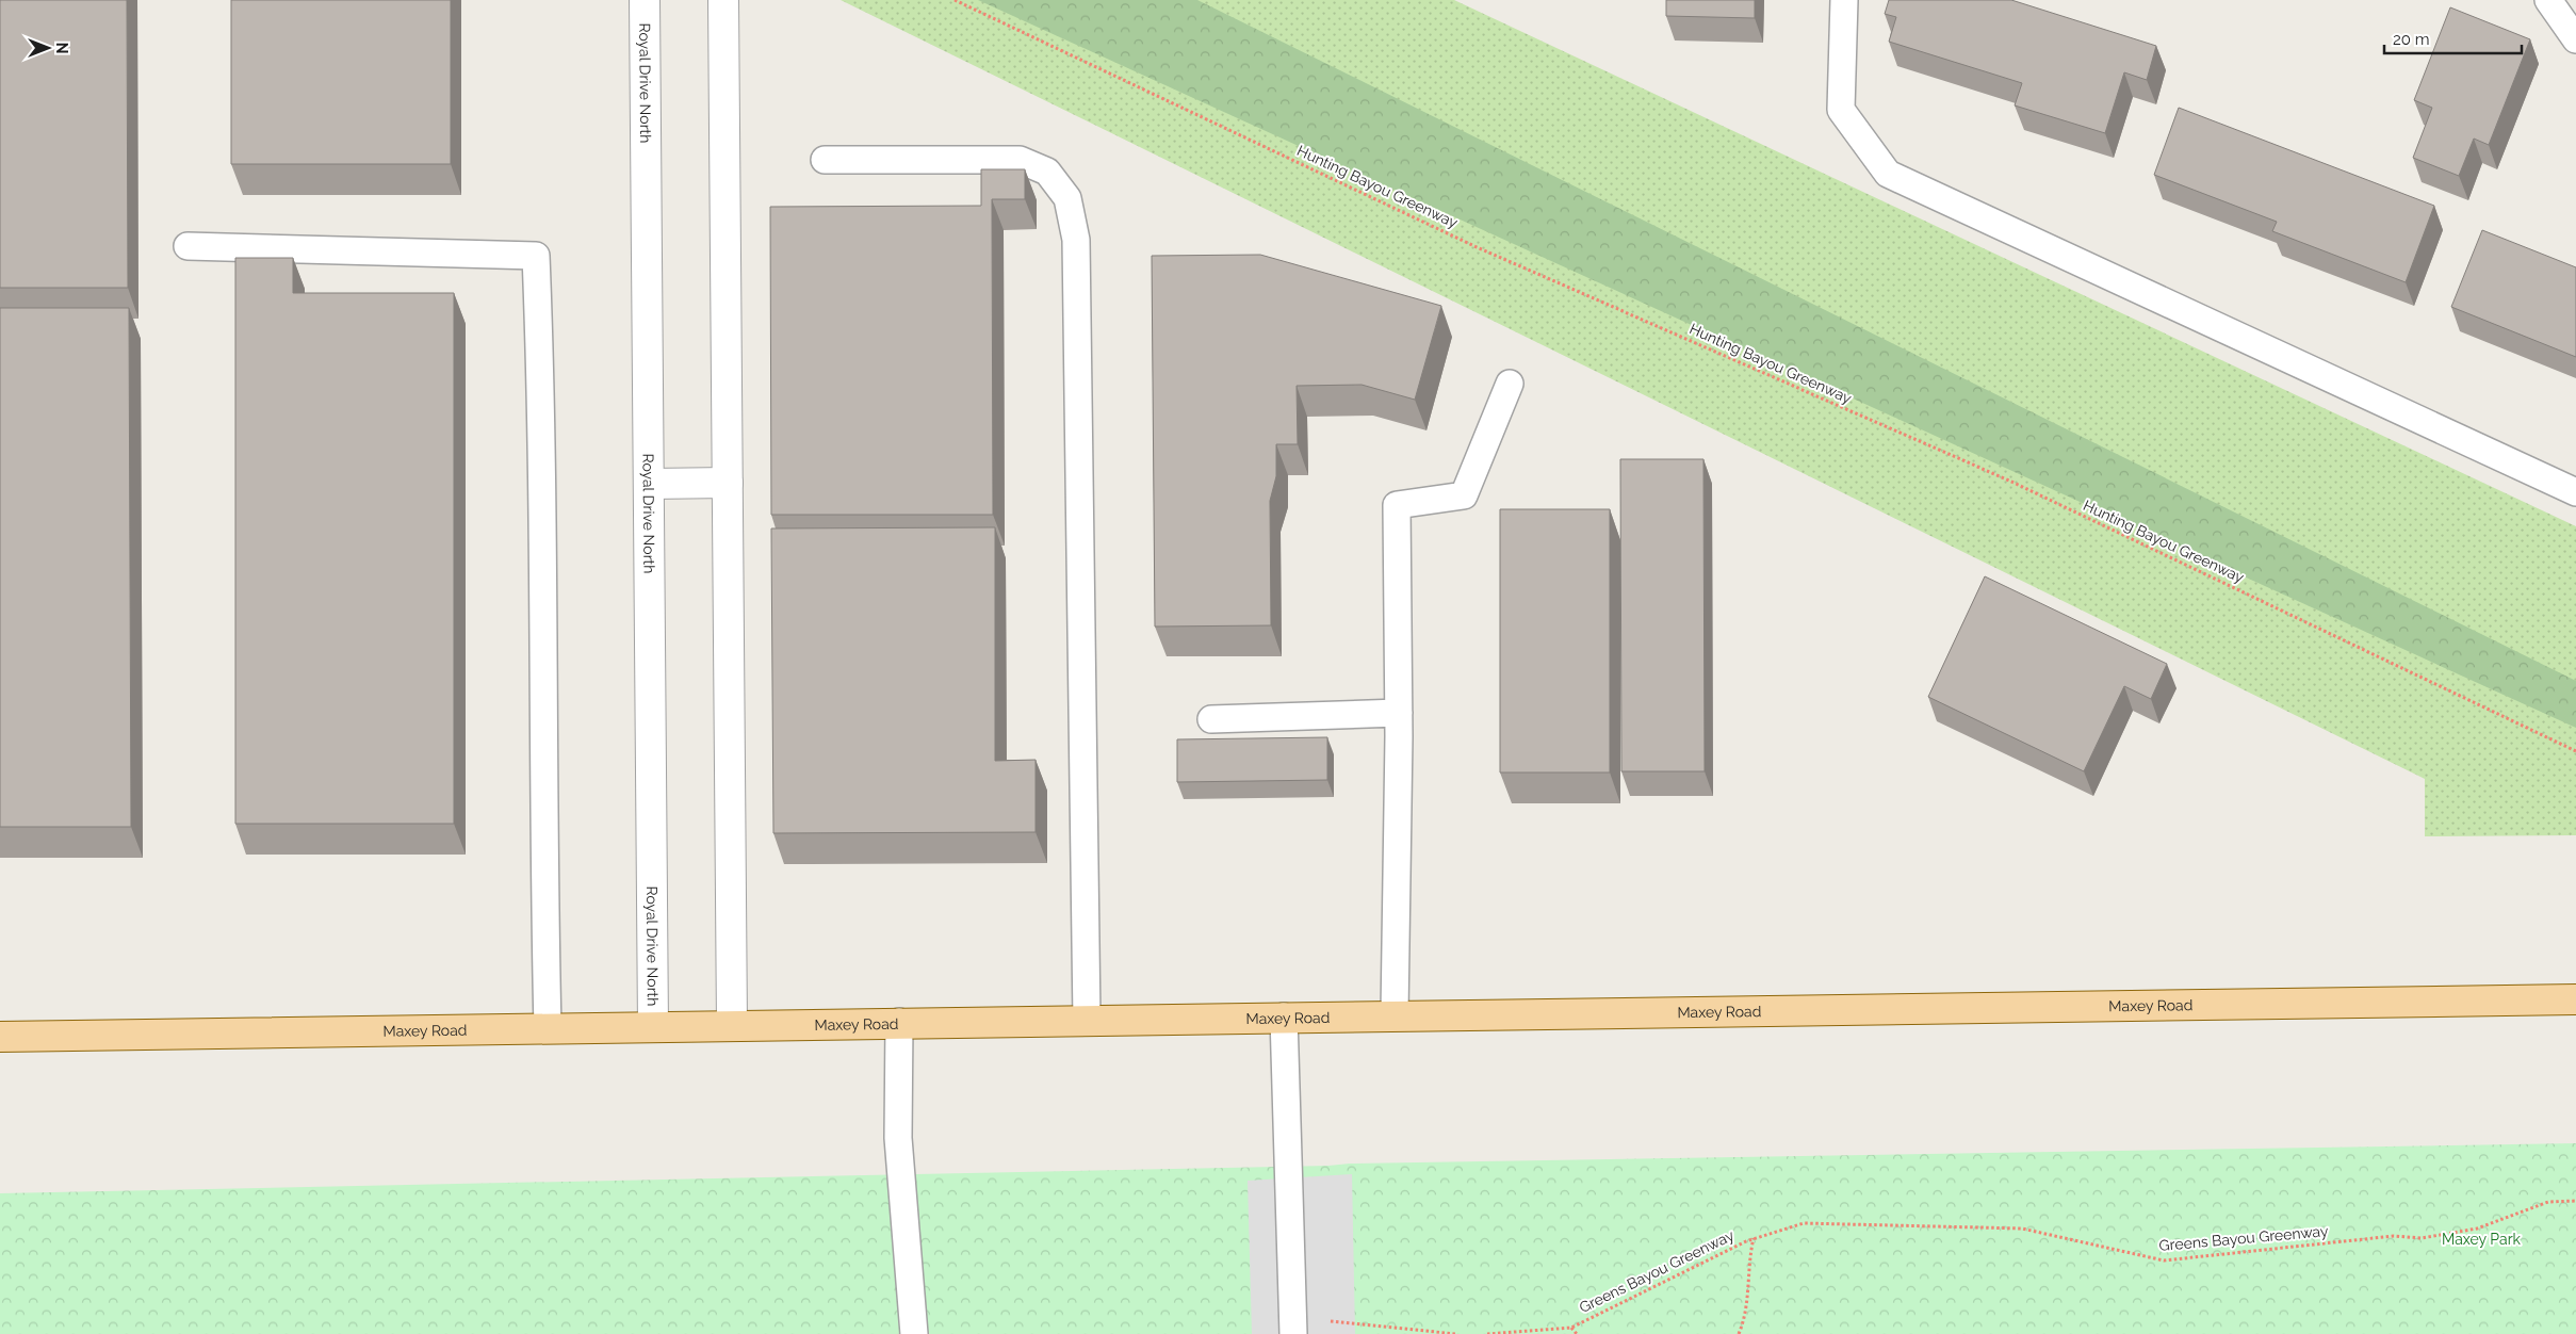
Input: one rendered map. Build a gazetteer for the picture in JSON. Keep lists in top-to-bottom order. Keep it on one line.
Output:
{"streets":{"main road":["Maxey Road"],"street":["Royal Drive North"],"path":["Hunting Bayou Greenway","Greens Bayou Greenway"]},"crossings":[["Royal Drive North","Maxey Road"]],"parks":["Maxey Park"],"scale_bar":"20 m","north":"right"}
